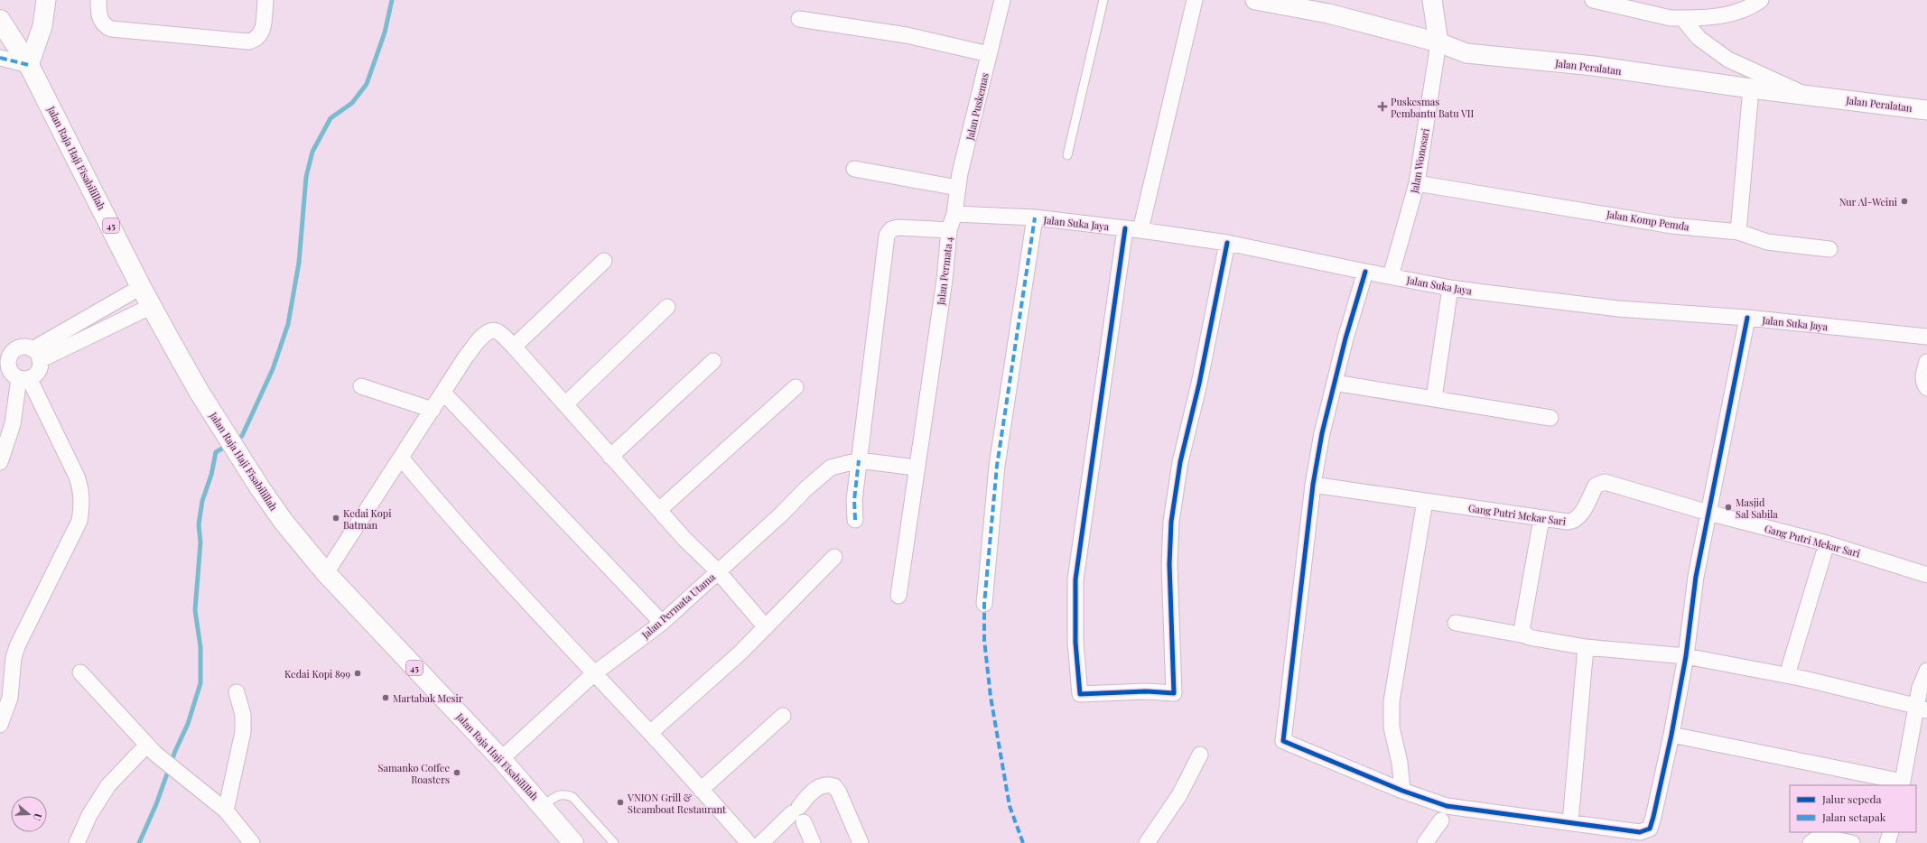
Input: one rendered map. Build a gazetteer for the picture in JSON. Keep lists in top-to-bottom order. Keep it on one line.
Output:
{"streets":{"main road":["Jalan Raja Haji Fisabilillah","45"],"street":["Jalan Peralatan","Jalan Puskemas","Jalan Wonosari","Jalan Komp Pemda","Jalan Suka Jaya","Jalan Permata 4","Gang Putri Mekar Sari","Jalan Permata Utama"]},"crossings":[["Jalan Peralatan","Jalan Wonosari"],["Jalan Puskemas","Jalan Suka Jaya"],["Jalan Puskemas","Jalan Permata 4"],["Jalan Raja Haji Fisabilillah","Jalan Permata Utama"],["Jalan Wonosari","Jalan Komp Pemda"],["Jalan Wonosari","Jalan Suka Jaya"],["Jalan Permata 4","Jalan Permata Utama"]],"places":{"health":["Puskesmas Pembantu Batu VII"],"other":["Nur Al-Weini","Masjid Sal Sabila","Kedai Kopi Batman","Kedai Kopi 899","Martabak Mesir","Samanko Coffee Roasters","VNION Grill & Steamboat Restaurant"]},"legend":["Jalur sepeda","Jalan setapak"],"north":"right"}
